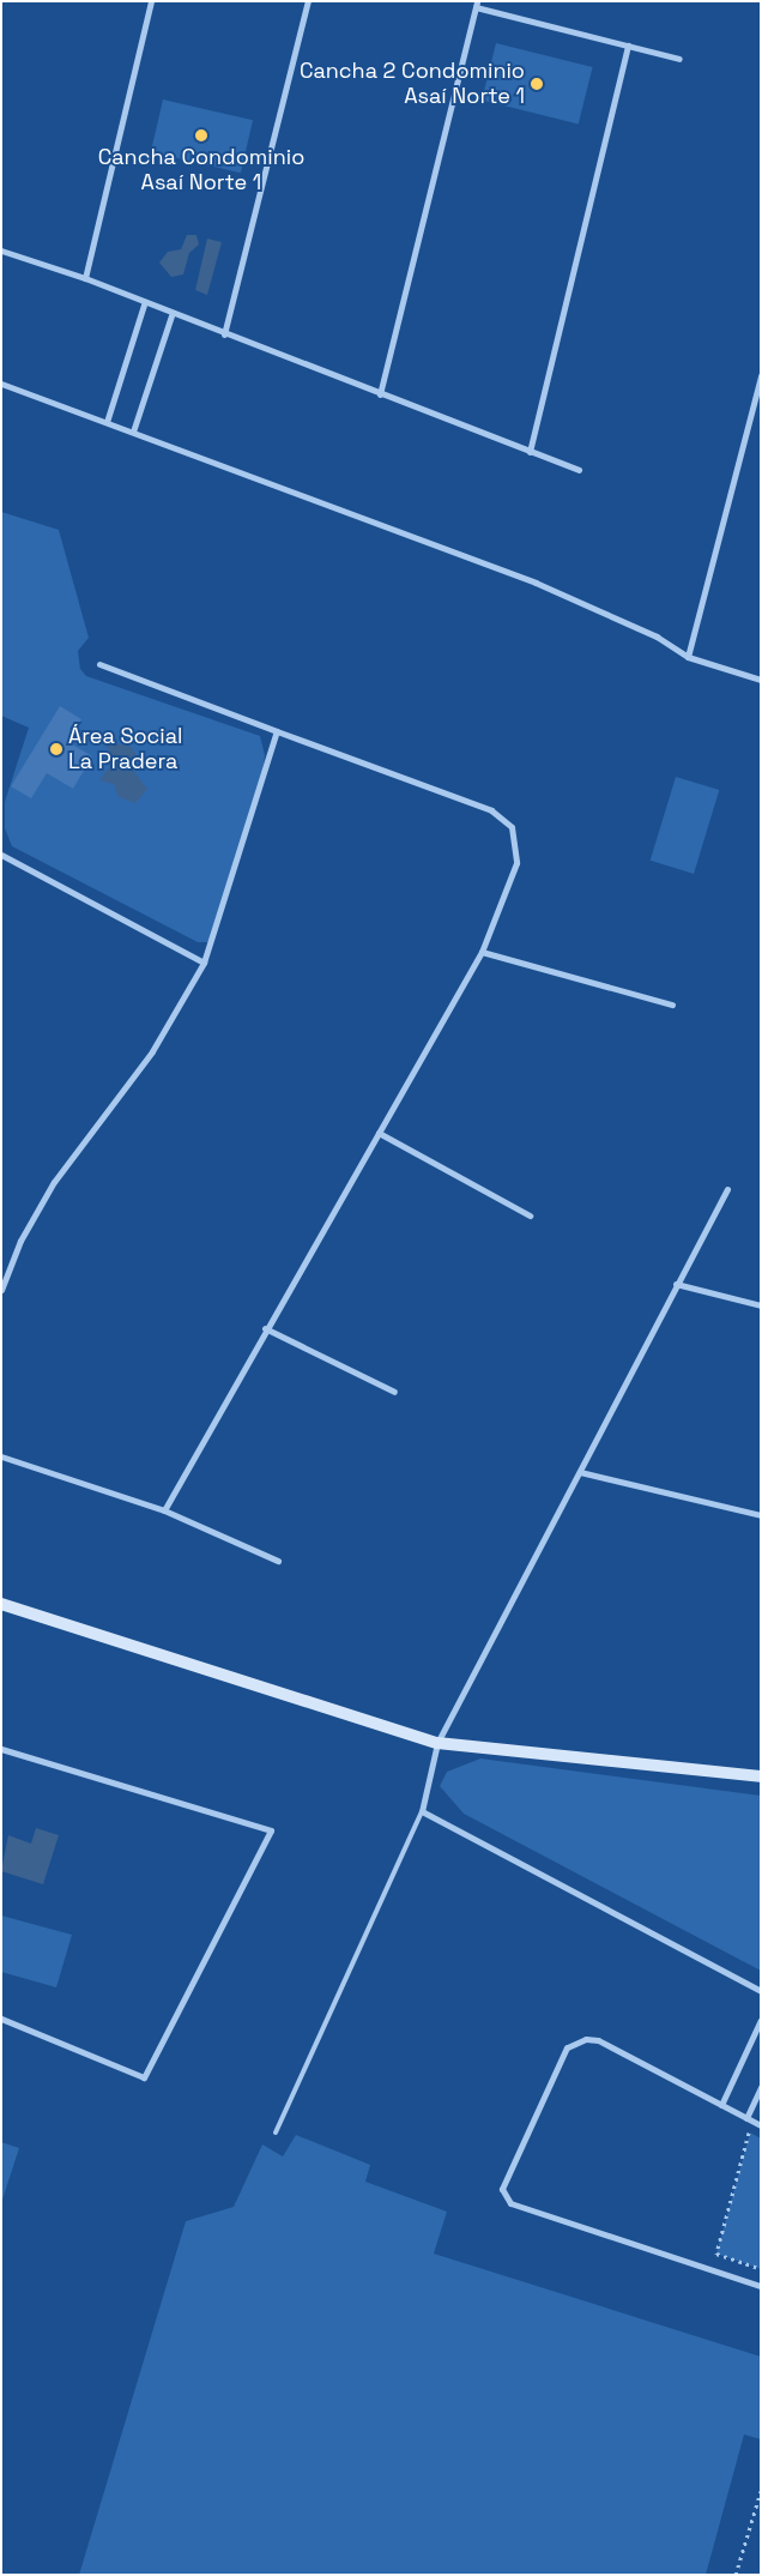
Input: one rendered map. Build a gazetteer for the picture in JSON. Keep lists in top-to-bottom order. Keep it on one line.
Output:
{"places":["Cancha 2 Condominio Asaí Norte 1","Cancha Condominio Asaí Norte 1","Área Social La Pradera"]}
